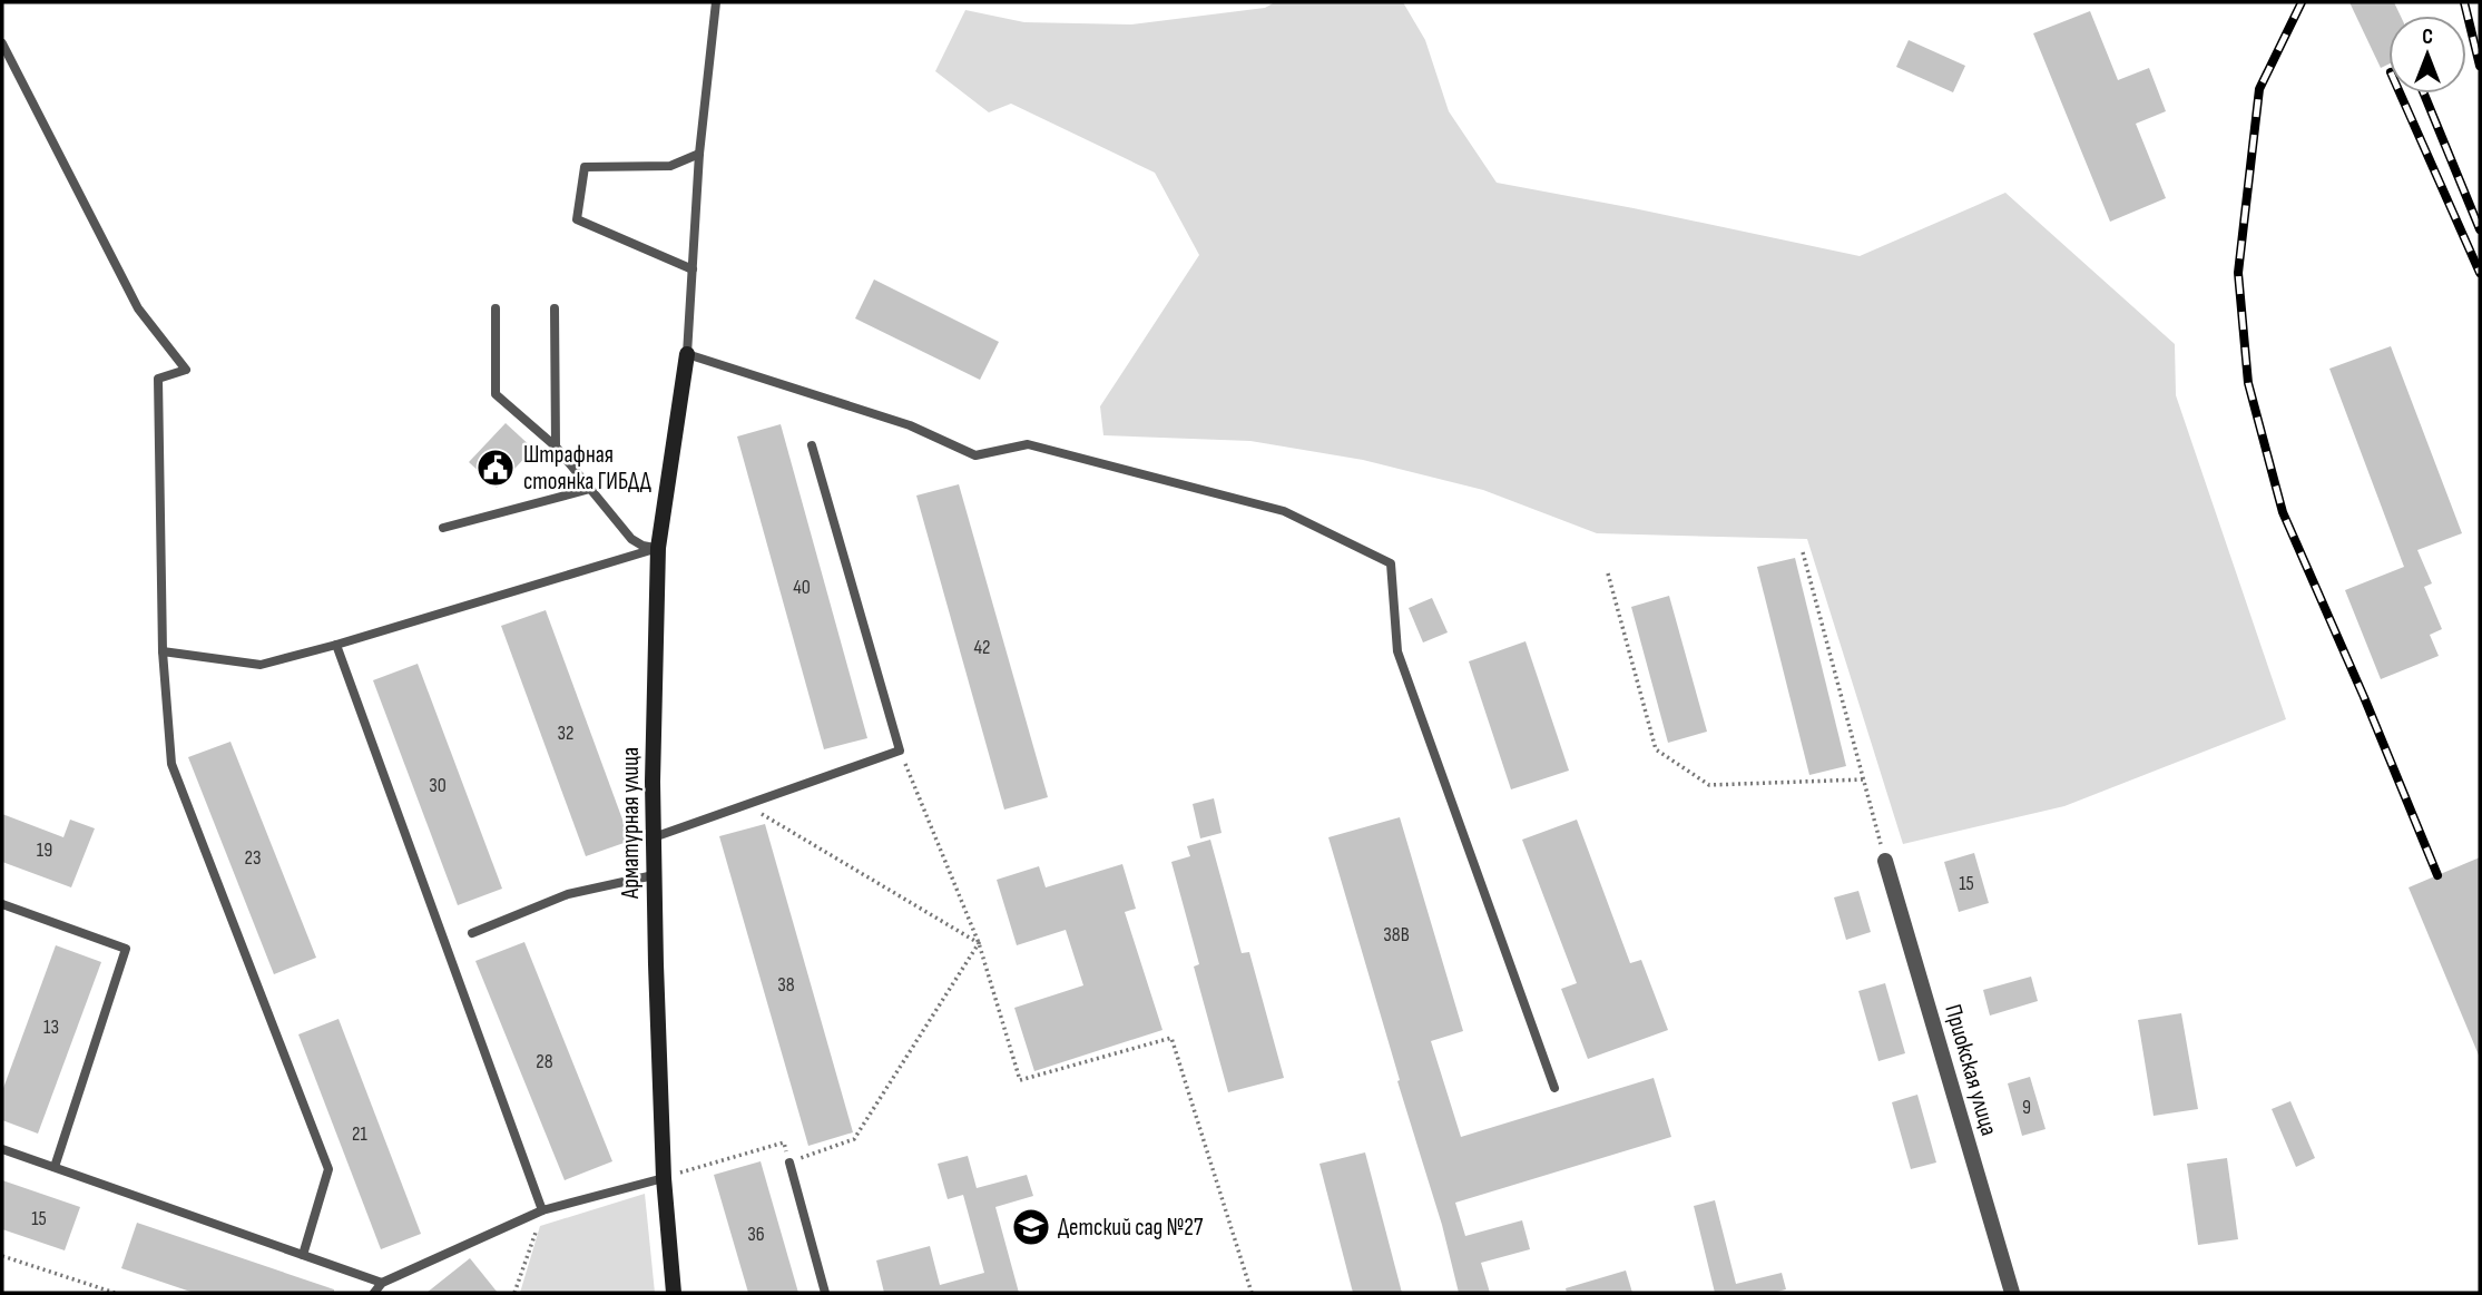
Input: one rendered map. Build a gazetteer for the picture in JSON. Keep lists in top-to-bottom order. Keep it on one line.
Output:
{"streets":{"street":["Арматурная улица","Приокская улица"]},"places":{"public building":["Штрафная стоянка ГИБДД"],"school or university":["Детский сад №27"]},"house_numbers":["40","42","32","30","19","23","15","38В","38","13","28","9","21","15","36"],"north":"top"}
